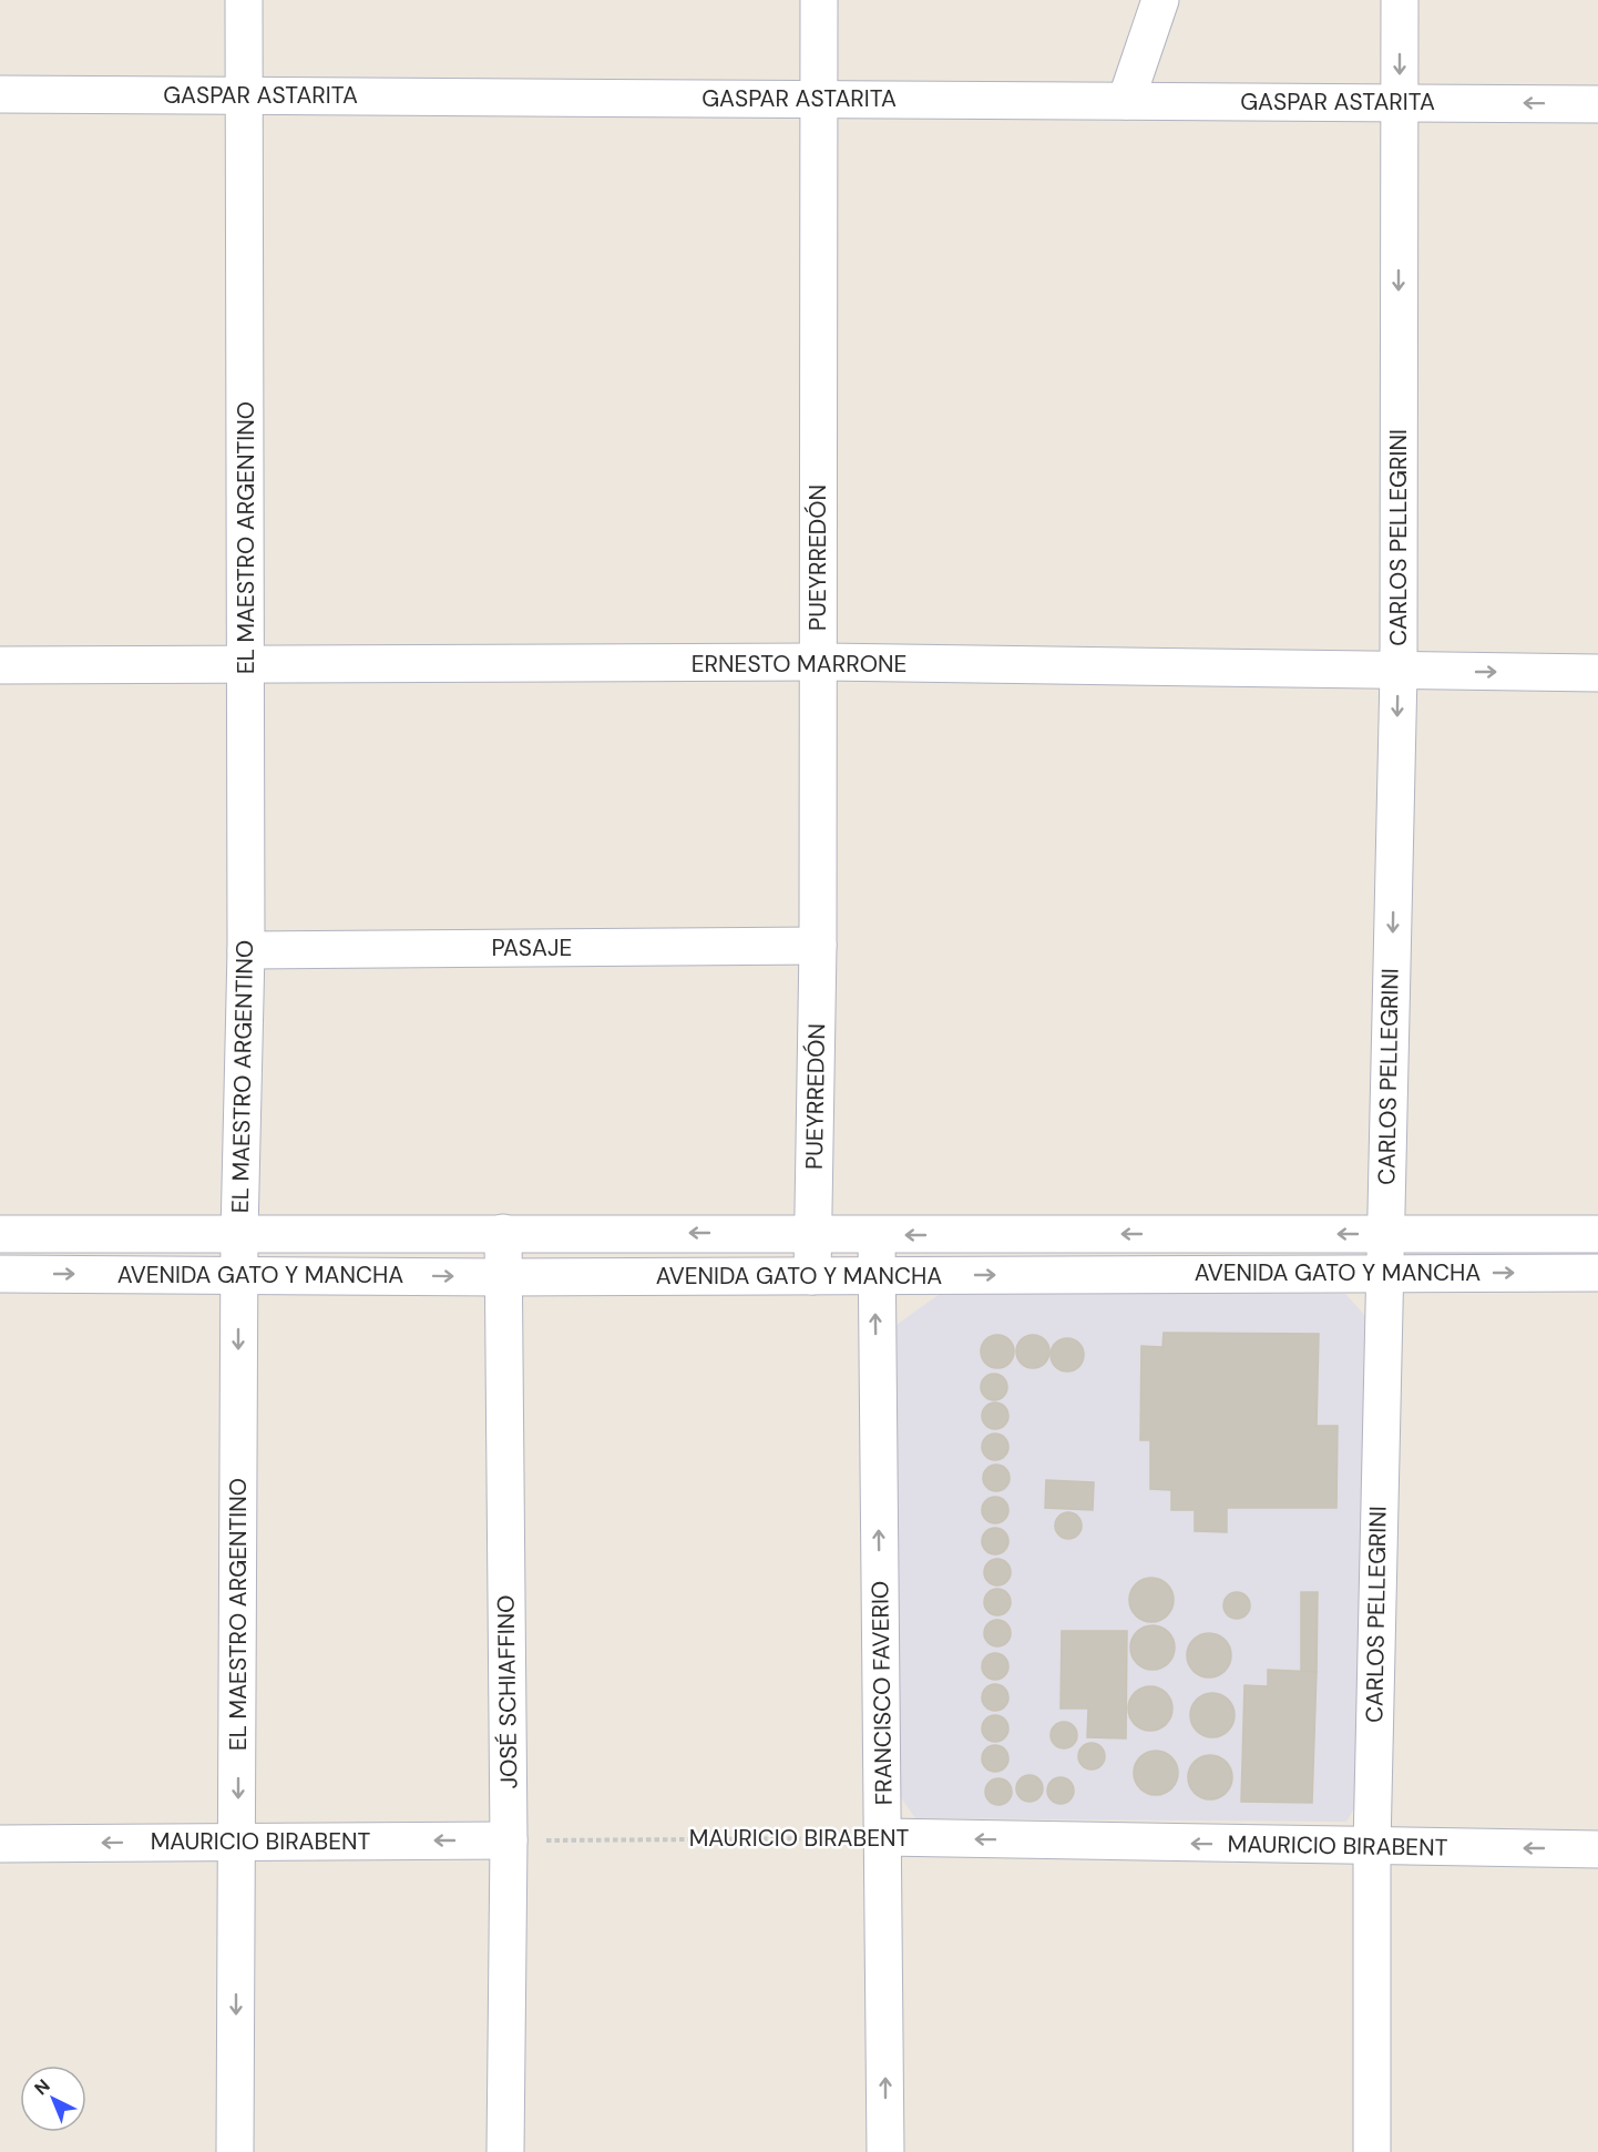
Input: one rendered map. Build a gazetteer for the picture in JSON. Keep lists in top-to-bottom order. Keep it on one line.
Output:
{"streets":{"street":["GASPAR ASTARITA","EL MAESTRO ARGENTINO","CARLOS PELLEGRINI","PUEYRREDÓN","ERNESTO MARRONE","PASAJE","AVENIDA GATO Y MANCHA","JOSÉ SCHIAFFINO","FRANCISCO FAVERIO","MAURICIO BIRABENT"]},"crossings":[["GASPAR ASTARITA","EL MAESTRO ARGENTINO"],["GASPAR ASTARITA","CARLOS PELLEGRINI"],["GASPAR ASTARITA","PUEYRREDÓN"],["EL MAESTRO ARGENTINO","ERNESTO MARRONE"],["EL MAESTRO ARGENTINO","PASAJE"],["EL MAESTRO ARGENTINO","AVENIDA GATO Y MANCHA"],["EL MAESTRO ARGENTINO","MAURICIO BIRABENT"],["CARLOS PELLEGRINI","ERNESTO MARRONE"],["CARLOS PELLEGRINI","AVENIDA GATO Y MANCHA"],["CARLOS PELLEGRINI","MAURICIO BIRABENT"],["PUEYRREDÓN","ERNESTO MARRONE"],["PUEYRREDÓN","PASAJE"],["PUEYRREDÓN","AVENIDA GATO Y MANCHA"],["AVENIDA GATO Y MANCHA","JOSÉ SCHIAFFINO"],["AVENIDA GATO Y MANCHA","FRANCISCO FAVERIO"],["JOSÉ SCHIAFFINO","MAURICIO BIRABENT"],["FRANCISCO FAVERIO","MAURICIO BIRABENT"]],"one_way":["EL MAESTRO ARGENTINO","CARLOS PELLEGRINI","FRANCISCO FAVERIO","MAURICIO BIRABENT"],"north":"top left"}
